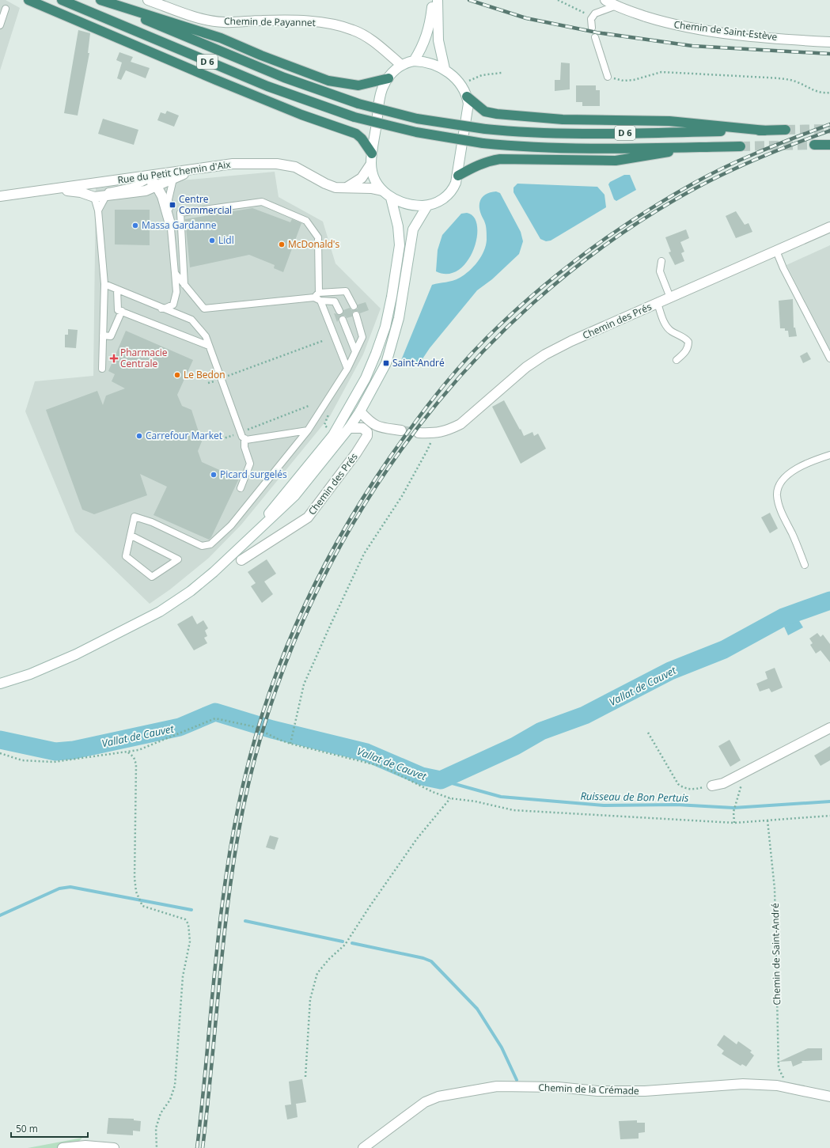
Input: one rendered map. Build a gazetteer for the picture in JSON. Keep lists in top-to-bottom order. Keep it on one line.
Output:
{"streets":{"highway":["D 6"],"street":["Chemin de Payannet","Chemin de Saint-Estève","Rue du Petit Chemin d'Aix","Chemin des Prés","Chemin de la Crémade"],"path":["Chemin de Saint-André"]},"crossings":[["Chemin de Saint-André","Chemin de la Crémade"]],"water":["Vallat de Cauvet","Ruisseau de Bon Pertuis"],"places":{"transit":["Centre Commercial","Saint-André"],"other":["Massa Gardanne","Lidl","McDonald's","Le Bedon","Carrefour Market","Picard surgelés"],"health":["Pharmacie Centrale"]},"scale_bar":"50 m"}
